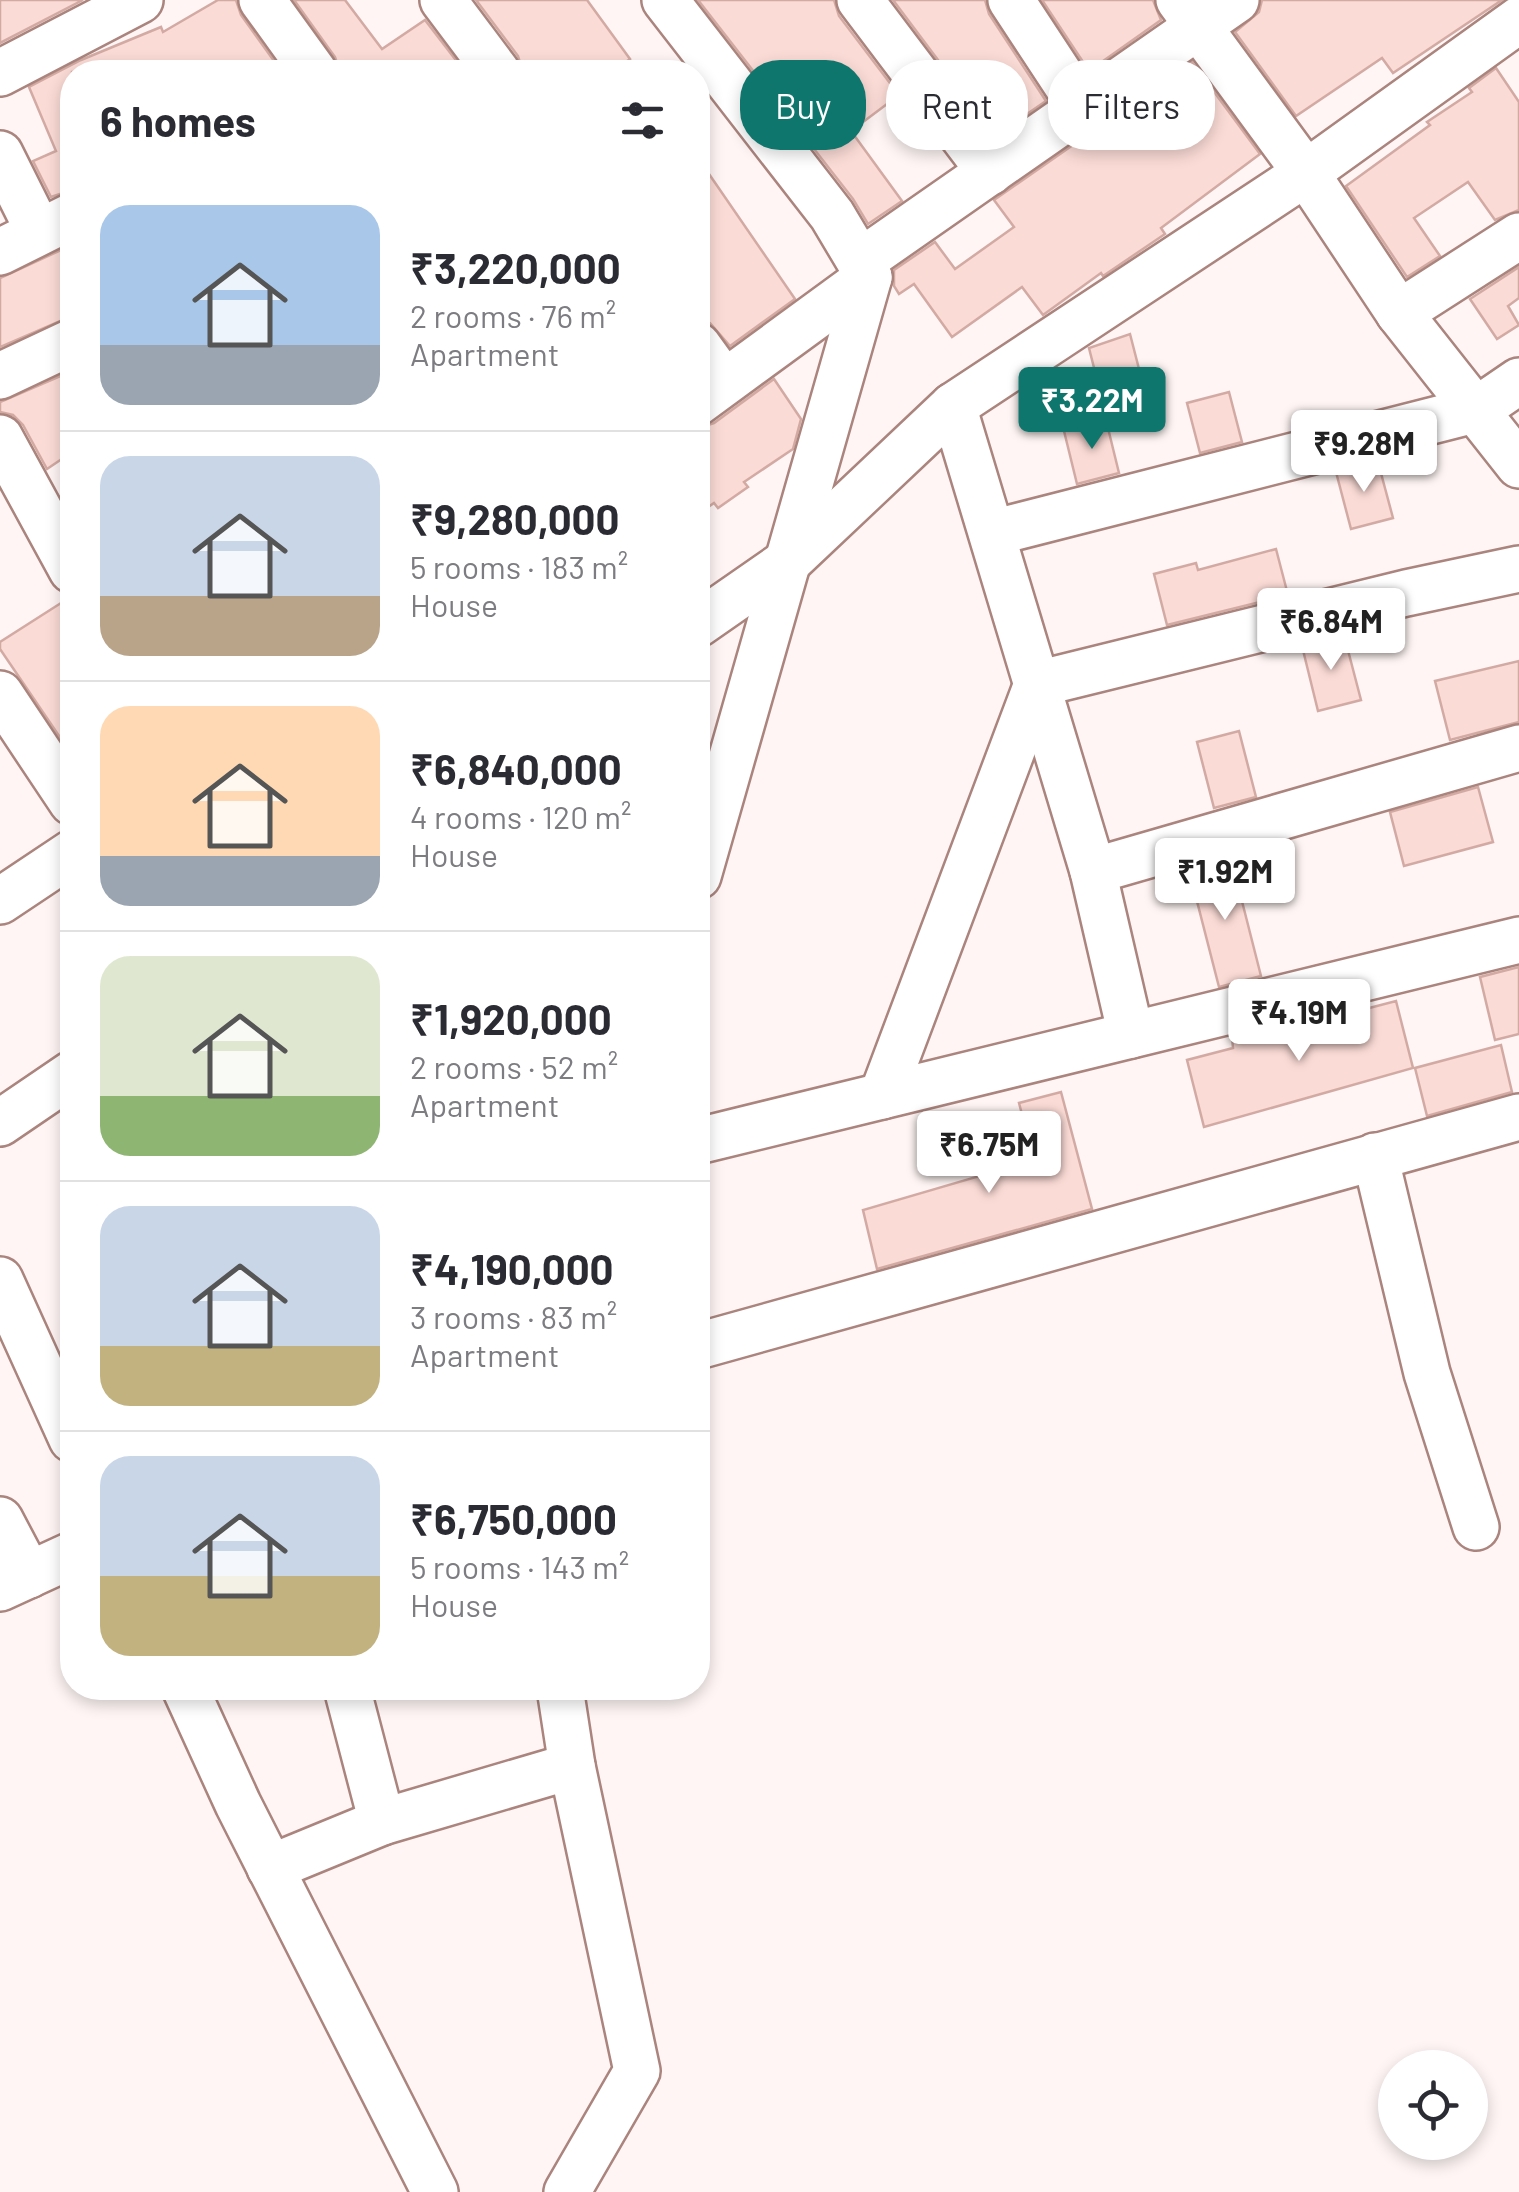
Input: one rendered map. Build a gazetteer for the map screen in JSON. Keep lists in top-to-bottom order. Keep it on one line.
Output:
{"page":{"chip":["Buy","Rent","Filters"],"heading":"6 homes","list":[{"name":"₹3,220,000","note":"2 rooms · 76 m² · Apartment"},{"name":"₹9,280,000","note":"5 rooms · 183 m² · House"},{"name":"₹6,840,000","note":"4 rooms · 120 m² · House"},{"name":"₹1,920,000","note":"2 rooms · 52 m² · Apartment"},{"name":"₹4,190,000","note":"3 rooms · 83 m² · Apartment"},{"name":"₹6,750,000","note":"5 rooms · 143 m² · House"}],"price":["₹3.22M","₹9.28M","₹6.84M","₹1.92M","₹4.19M","₹6.75M"]}}
